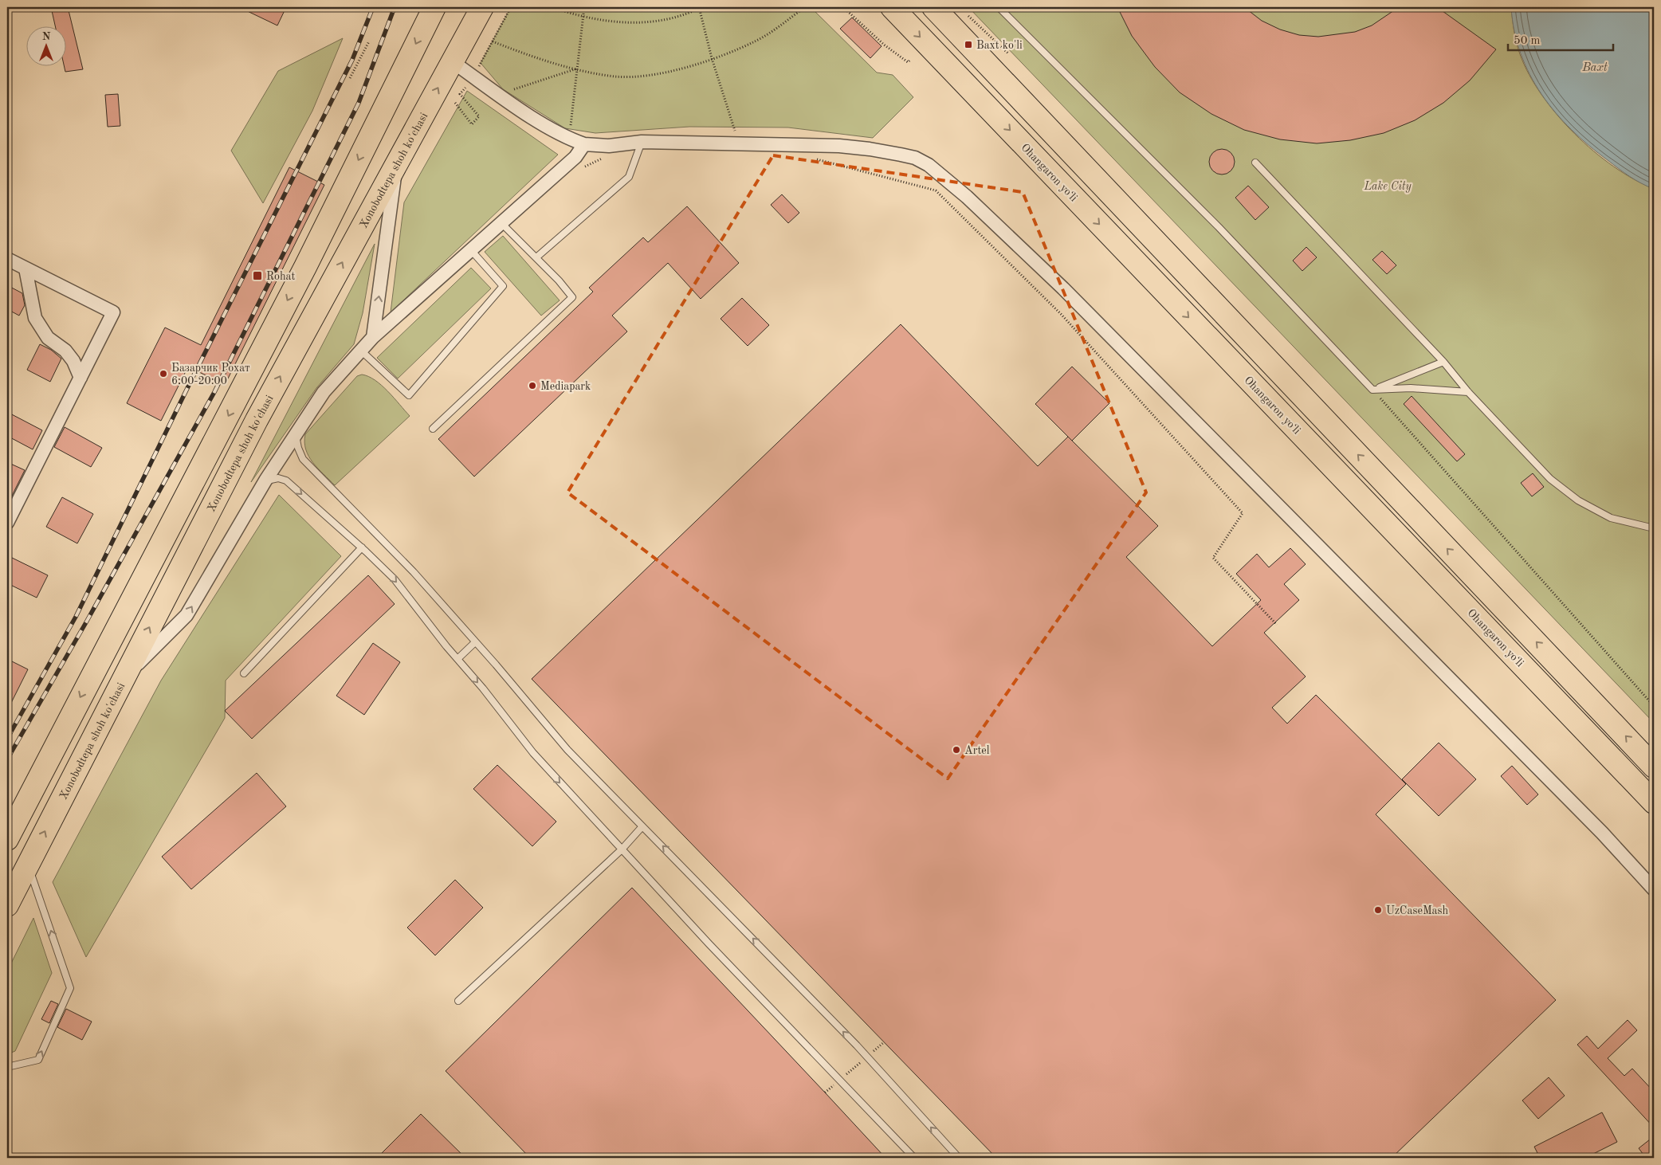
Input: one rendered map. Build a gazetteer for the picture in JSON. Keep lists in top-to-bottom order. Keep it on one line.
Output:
{"streets":{"highway":["Xonobodtepa shoh ko'chasi","Ohangaron yoʻli"]},"water":["Baхt"],"parks":["Lake City"],"places":{"transit":["Baxt ko'li","Rohat"],"other":["Базарчик Рохат 6:00-20:00","Mediapark","Artel","UzCaseMash"]},"scale_bar":"50 m","north":"top"}
